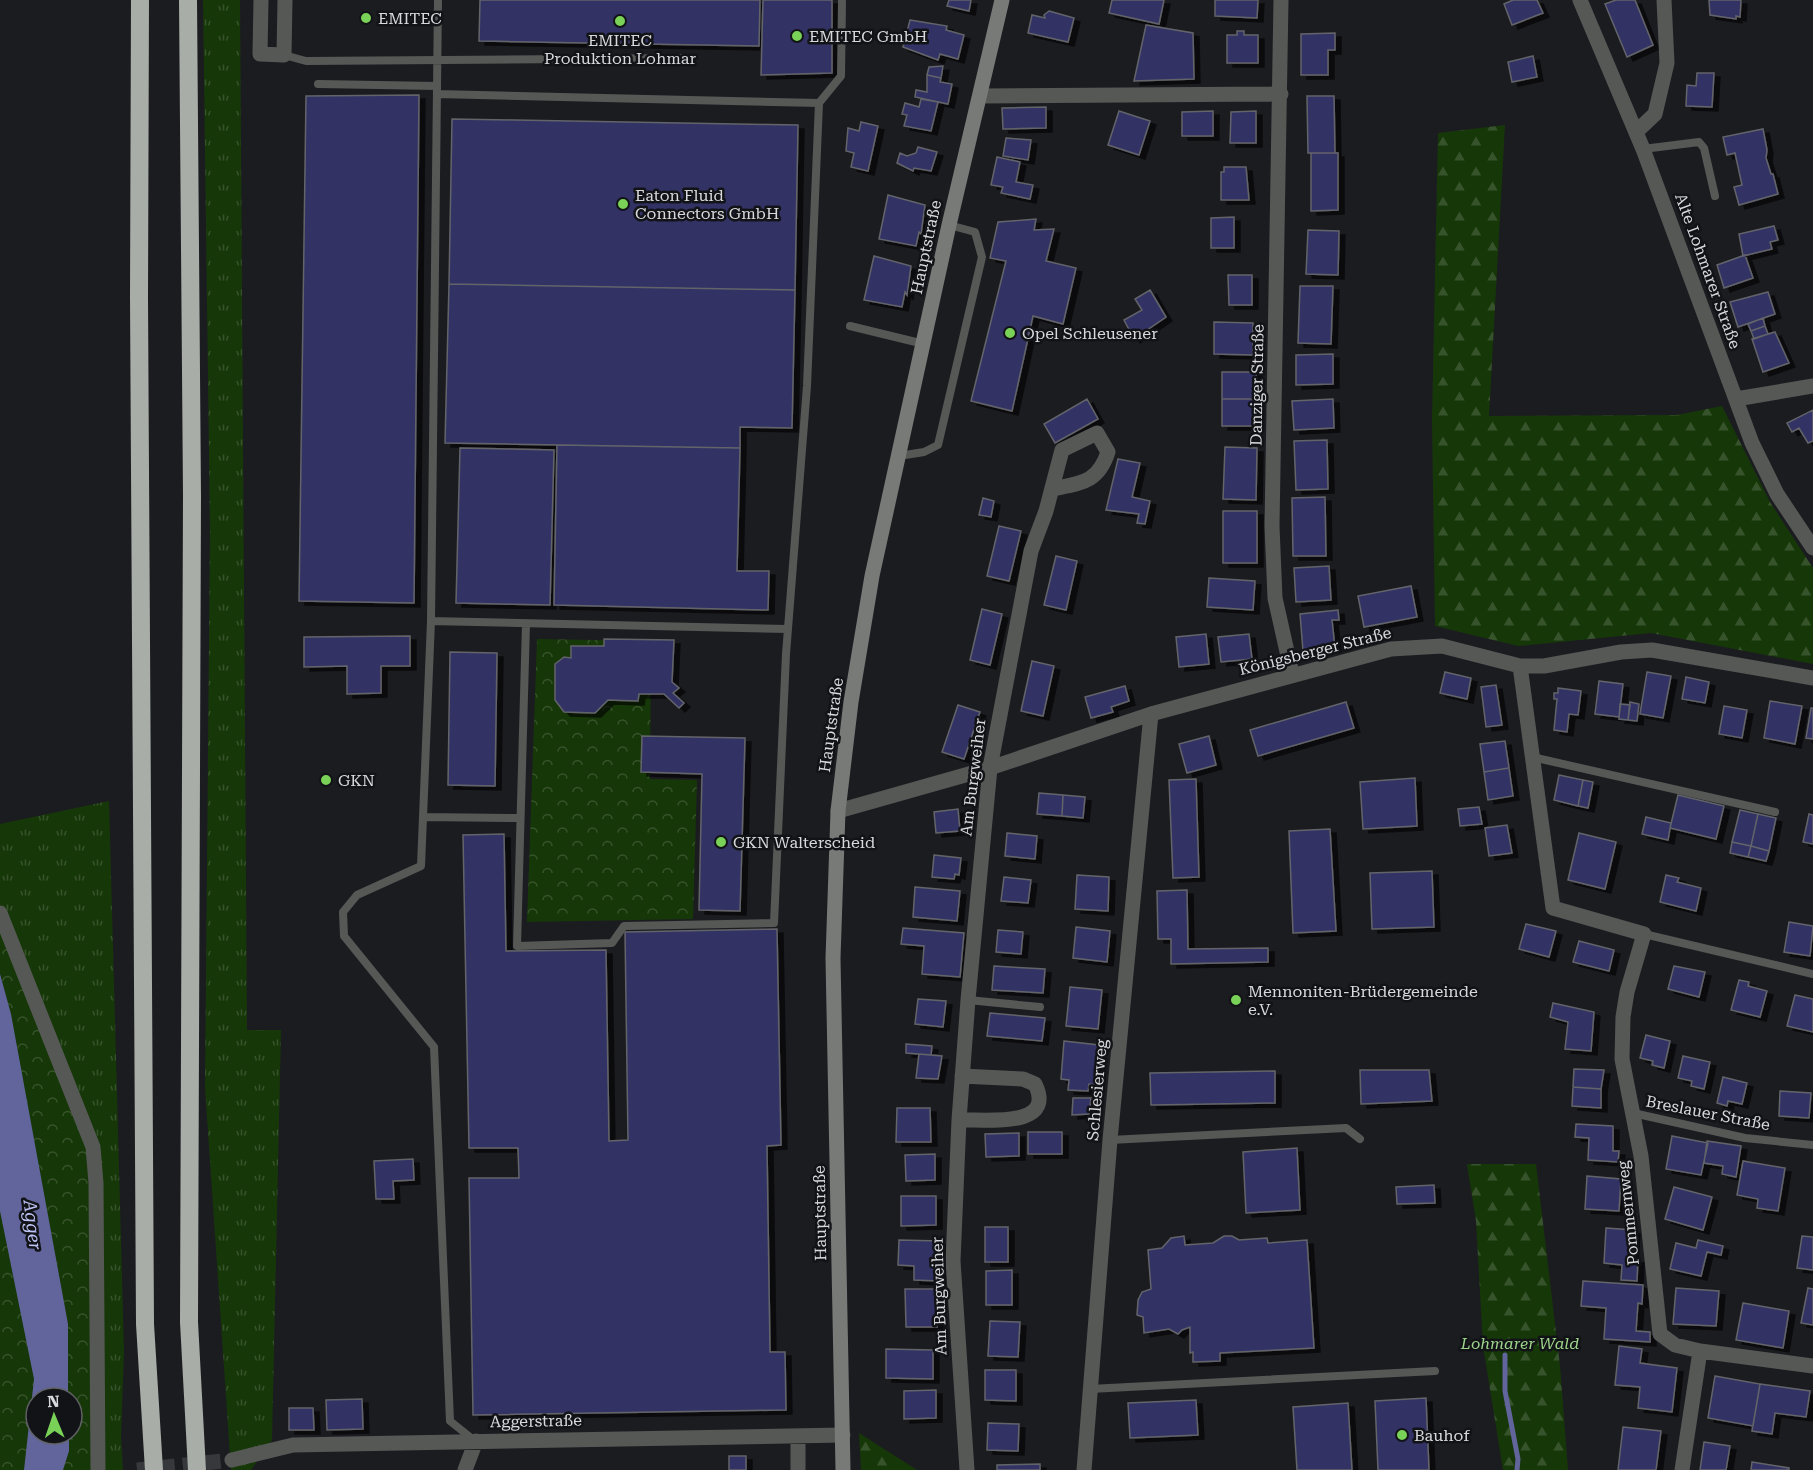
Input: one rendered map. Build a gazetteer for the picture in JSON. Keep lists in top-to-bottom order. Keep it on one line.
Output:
{"streets":{"main road":["Hauptstraße"],"street":["Alte Lohmarer Straße","Danziger Straße","Königsberger Straße","Am Burgweiher","Schlesierweg","Pommernweg","Aggerstraße"],"lane":["Breslauer Straße"]},"crossings":[["Hauptstraße","Königsberger Straße"],["Hauptstraße","Aggerstraße"],["Danziger Straße","Königsberger Straße"],["Königsberger Straße","Am Burgweiher"],["Königsberger Straße","Schlesierweg"],["Breslauer Straße","Pommernweg"]],"water":["Agger"],"parks":["Lohmarer Wald"],"places":["EMITEC","EMITEC Produktion Lohmar","EMITEC GmbH","Eaton Fluid Connectors GmbH","Opel Schleusener","GKN","GKN Walterscheid","Mennoniten-Brüdergemeinde e.V.","Bauhof"],"north":"top"}
